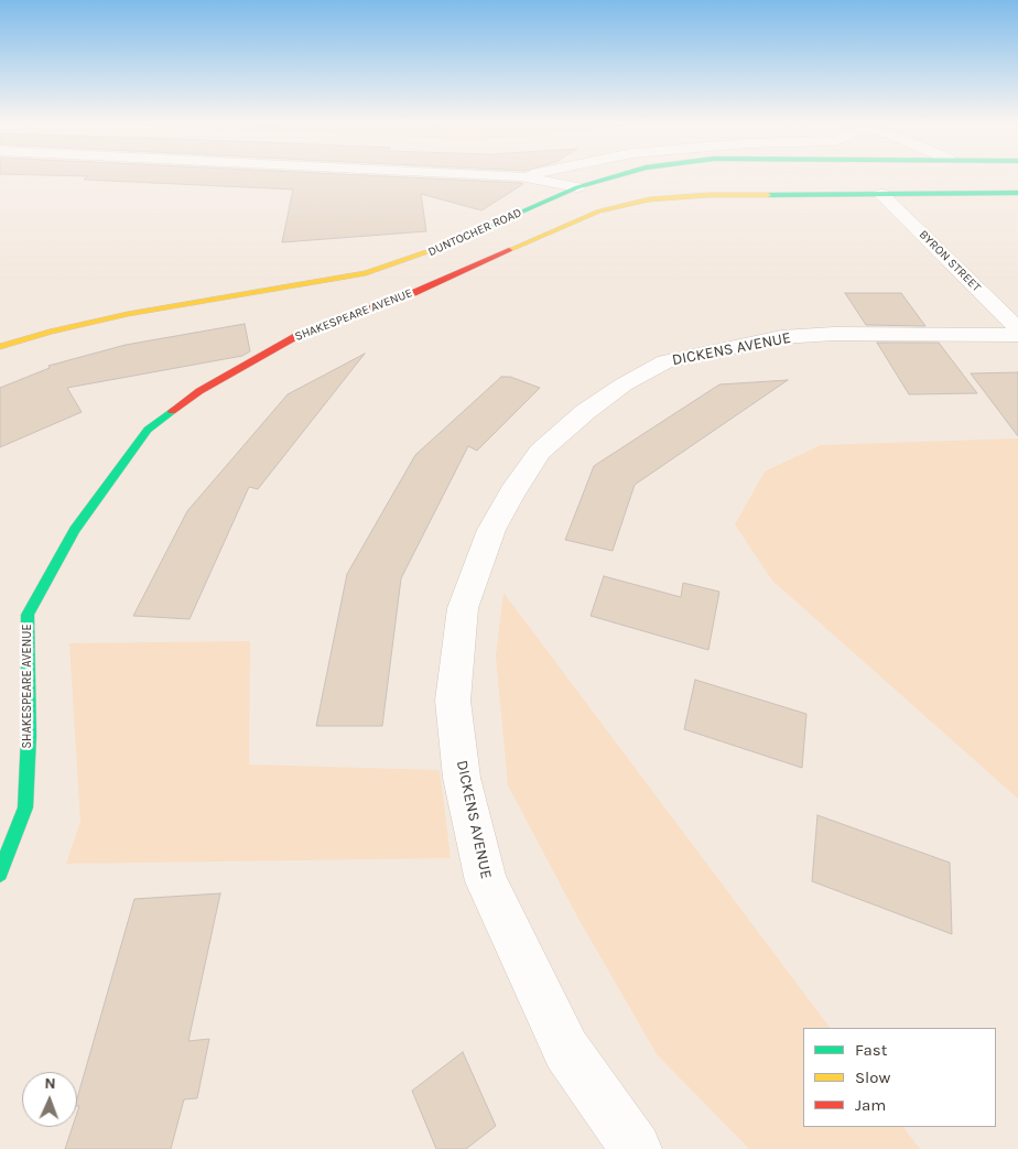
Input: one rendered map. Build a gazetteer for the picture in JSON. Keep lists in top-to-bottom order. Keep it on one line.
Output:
{"streets":{"street":["DUNTOCHER ROAD","BYRON STREET","SHAKESPEARE AVENUE","DICKENS AVENUE"]},"crossings":[["BYRON STREET","SHAKESPEARE AVENUE"]],"legend":["Fast","Slow","Jam"],"north":"top"}
